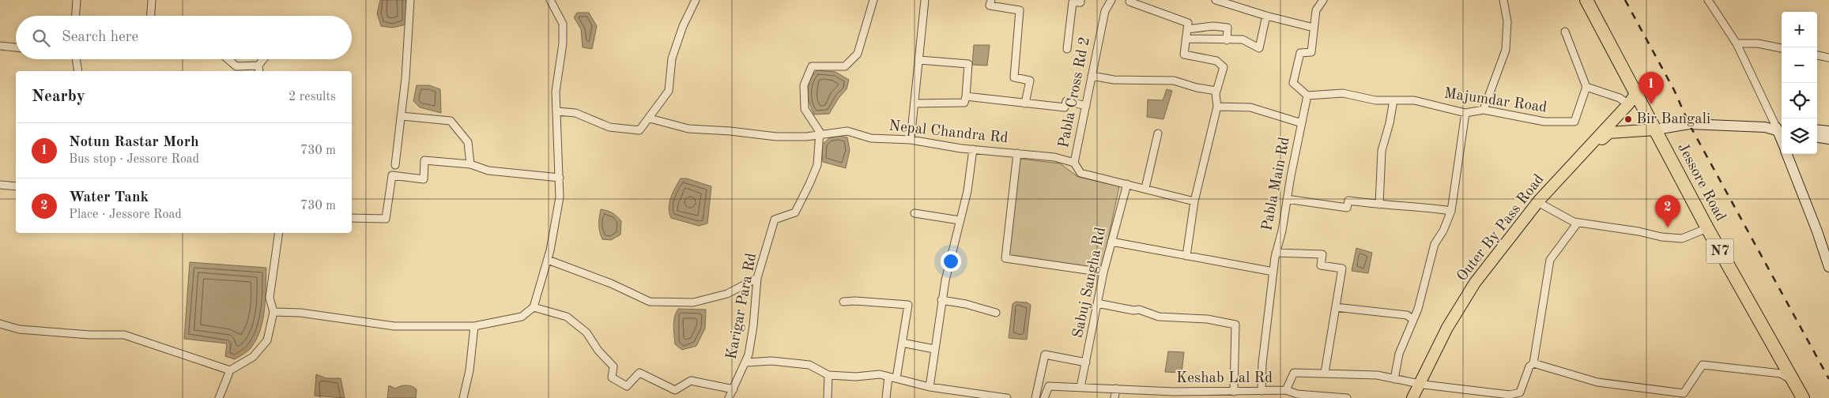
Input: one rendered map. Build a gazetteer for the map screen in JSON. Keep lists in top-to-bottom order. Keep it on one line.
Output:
{"streets":{"highway":["Jessore Road","N7"],"main road":["Outer By Pass Road"],"street":["Pabla Cross Rd 2","Majumdar Road","Nepal Chandra Rd","Pabla Main Rd","Sabuj Sangha Rd","Karigar Para Rd","Keshab Lal Rd"]},"crossings":[["Pabla Cross Rd 2","Nepal Chandra Rd"],["Pabla Cross Rd 2","Sabuj Sangha Rd"],["Majumdar Road","Pabla Main Rd"],["Nepal Chandra Rd","Karigar Para Rd"],["Jessore Road","Outer By Pass Road"],["Pabla Main Rd","Keshab Lal Rd"],["Outer By Pass Road","Keshab Lal Rd"],["Sabuj Sangha Rd","Keshab Lal Rd"]],"places":["Bir Bangali"],"page":{"map_buttons":["+","−"],"search":"Search here","heading":["Nearby","2 results"],"pins":["1","2"],"list":[{"mark":"1","name":"Notun Rastar Morh","note":"Bus stop · Jessore Road","value":"730 m"},{"mark":"2","name":"Water Tank","note":"Place · Jessore Road","value":"730 m"}]}}
